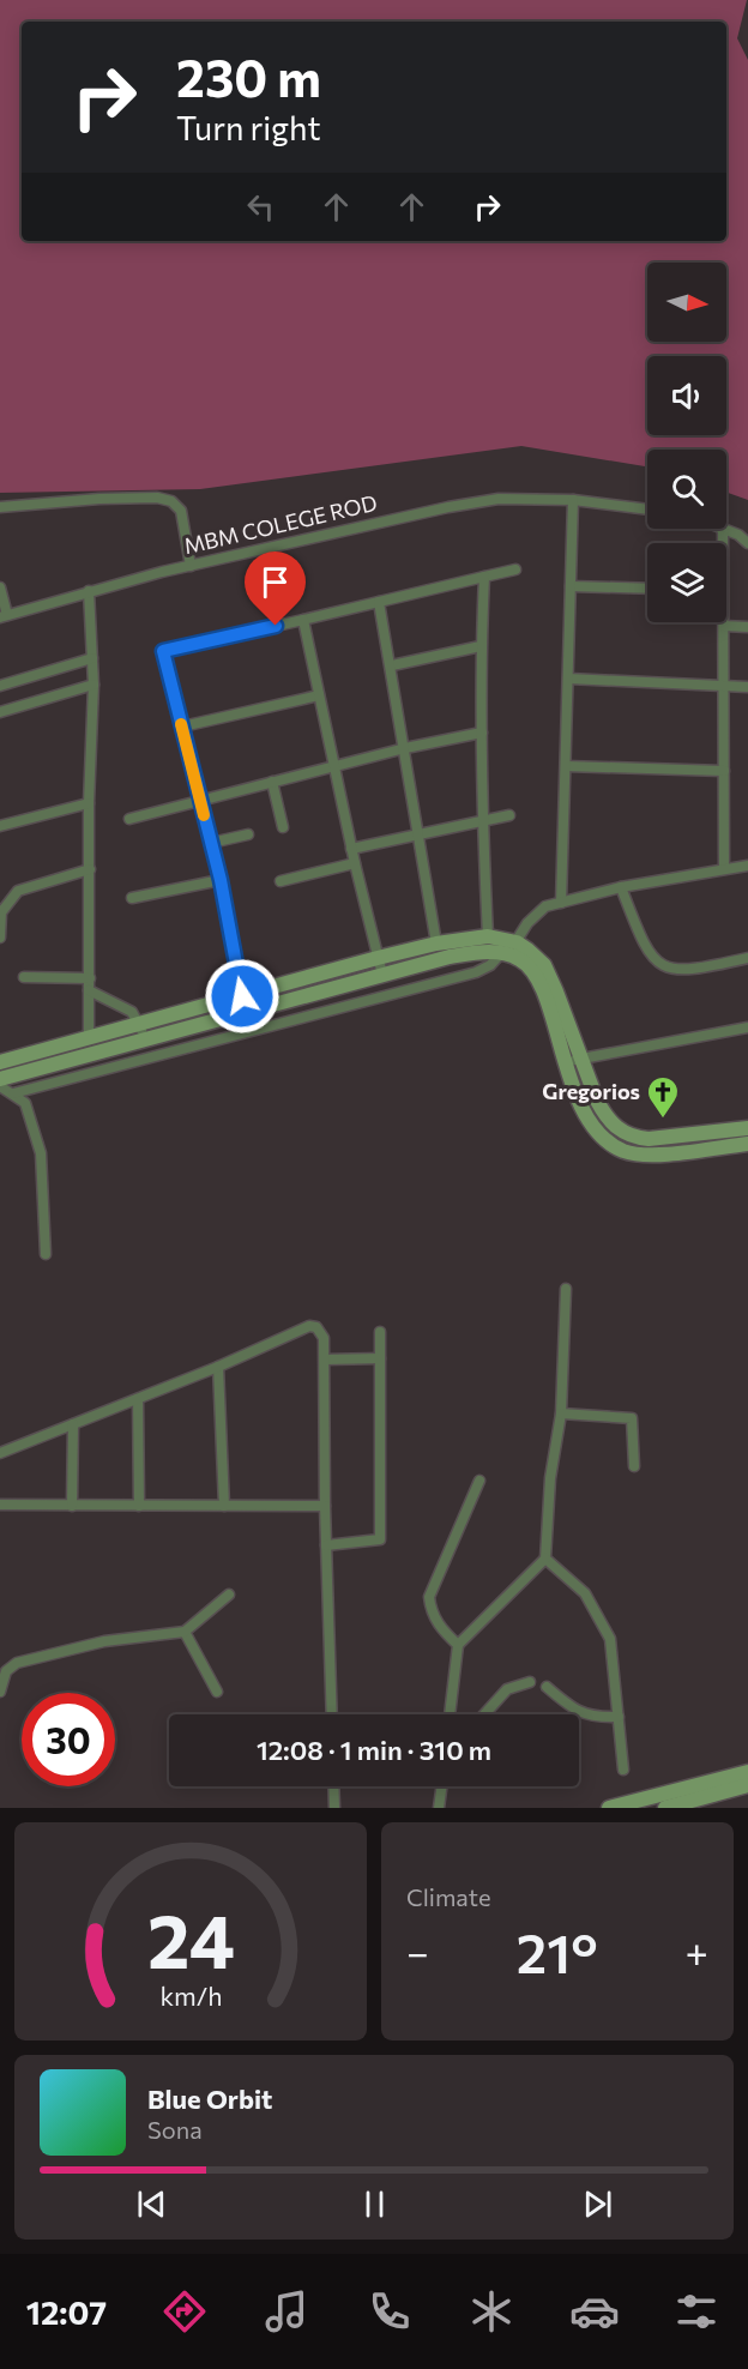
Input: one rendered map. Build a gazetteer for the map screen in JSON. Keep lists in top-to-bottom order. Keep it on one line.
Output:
{"streets":{"street":["MBM COLEGE ROD"]},"places":{"church":["Gregorios"]},"north":"right","page":{"turn":["230 m","Turn right"],"limit":"30","trip":"12:08 · 1 min · 310 m","tile":"Climate","heat":["−","21°","+"],"song":["Blue Orbit","Sona"],"tabs":"12:07","gauge":["24","km/h"]}}
